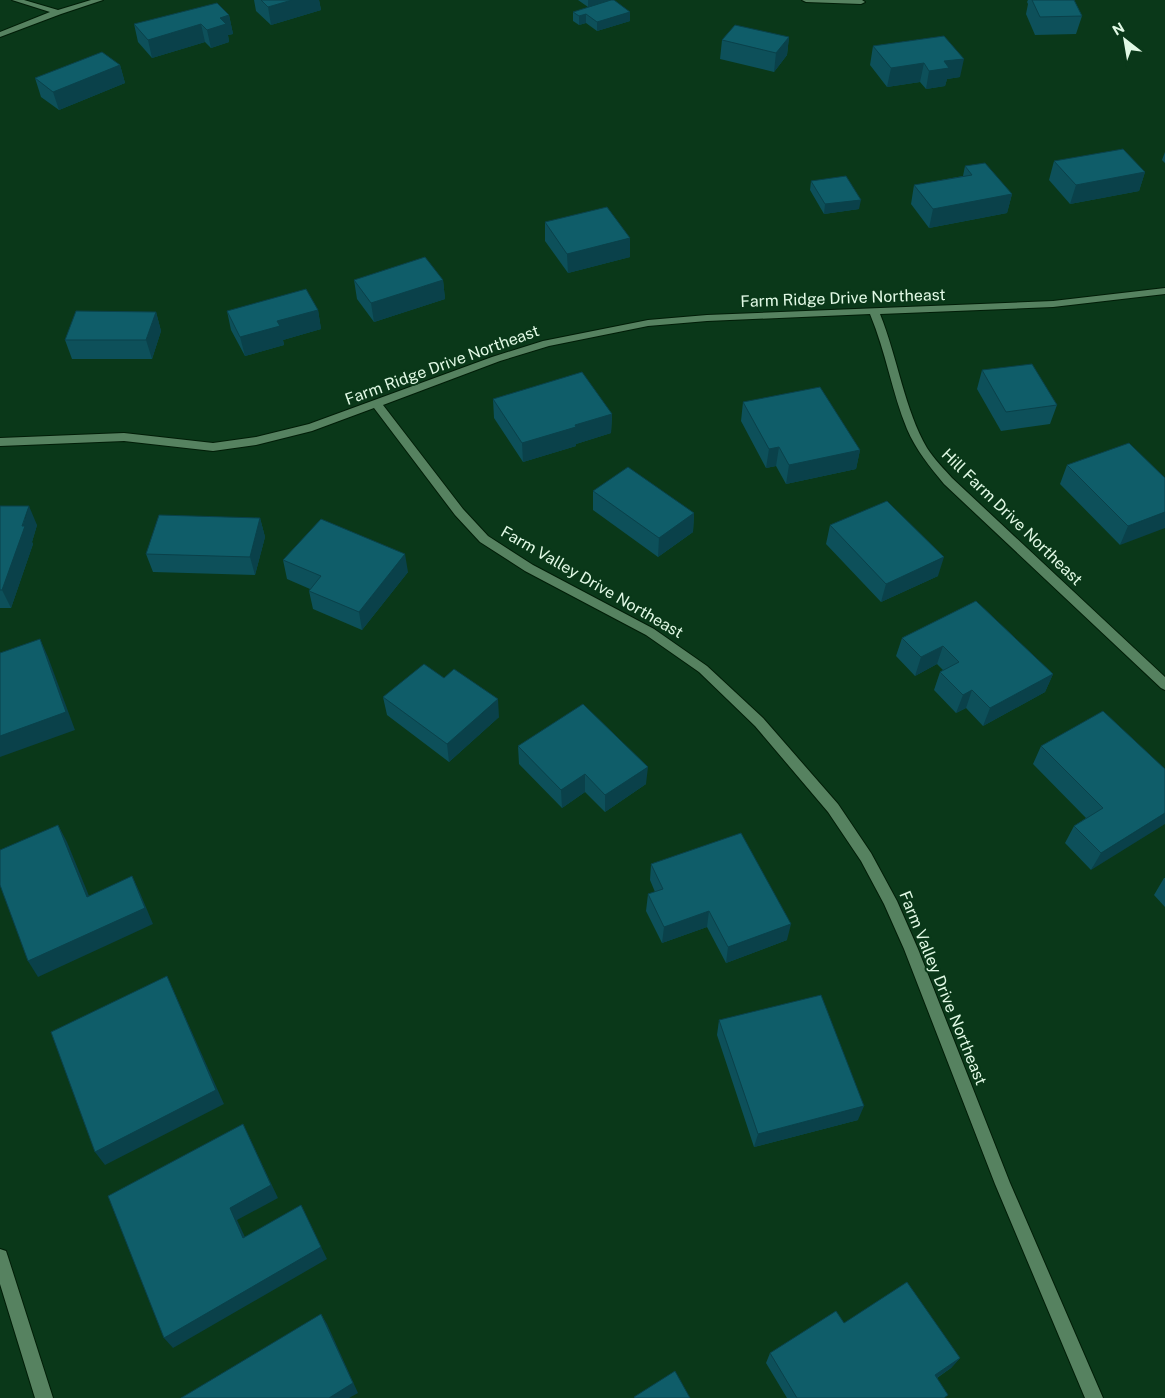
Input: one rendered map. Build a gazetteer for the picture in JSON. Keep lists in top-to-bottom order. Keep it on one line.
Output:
{"streets":{"street":["Farm Ridge Drive Northeast","Hill Farm Drive Northeast","Farm Valley Drive Northeast"]},"crossings":[["Farm Ridge Drive Northeast","Hill Farm Drive Northeast"],["Farm Ridge Drive Northeast","Farm Valley Drive Northeast"]],"north":"top left"}
